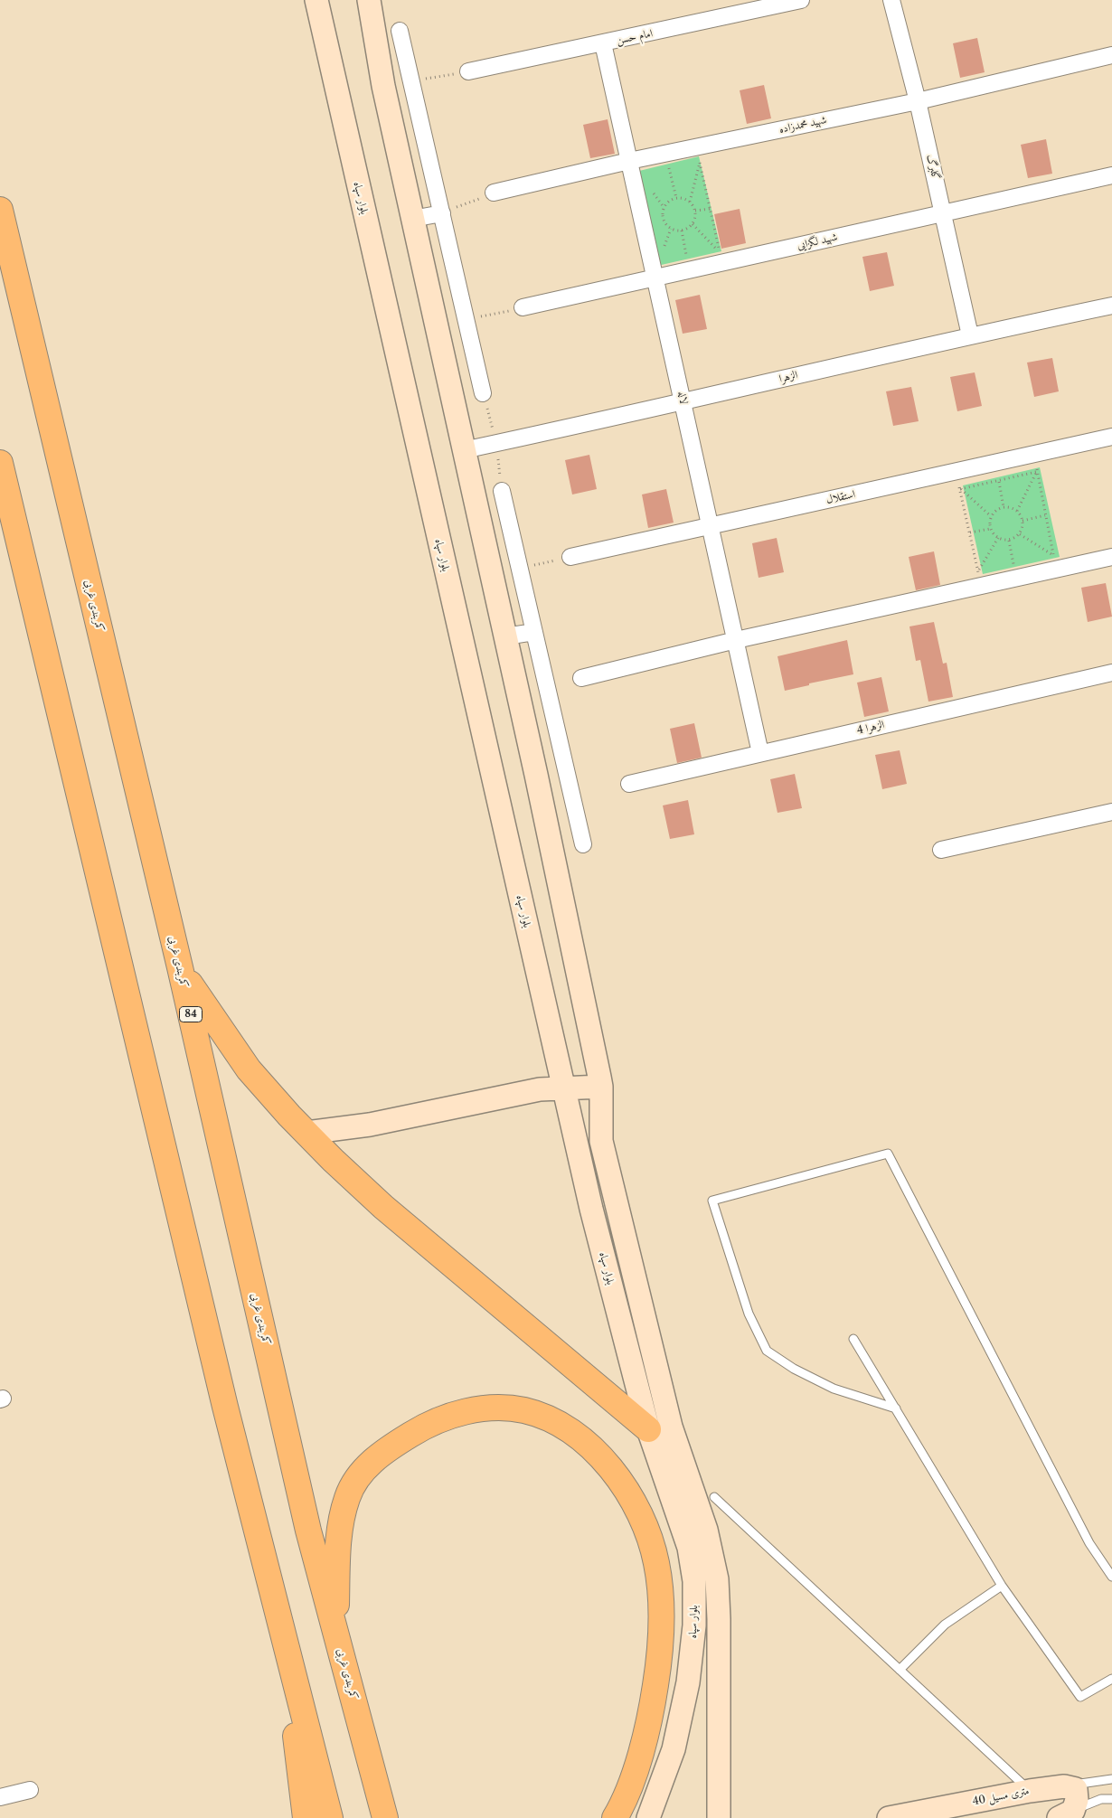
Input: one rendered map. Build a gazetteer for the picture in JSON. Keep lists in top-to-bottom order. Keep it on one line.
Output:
{"streets":{"highway":["کمربندی غربی","84"],"main road":["بلوار سپاه","40 متری مسیل"],"street":["امام حسن","شهید محمدزاده","گلبرگ","شهید لگزایی","الزهرا","لاله","استقلال","الزهرا 4"]},"crossings":[["امام حسن","لاله"],["شهید محمدزاده","گلبرگ"],["شهید محمدزاده","لاله"],["گلبرگ","شهید لگزایی"],["گلبرگ","الزهرا"],["بلوار سپاه","الزهرا"],["شهید لگزایی","لاله"],["الزهرا","لاله"],["لاله","استقلال"],["لاله","الزهرا 4"]]}
